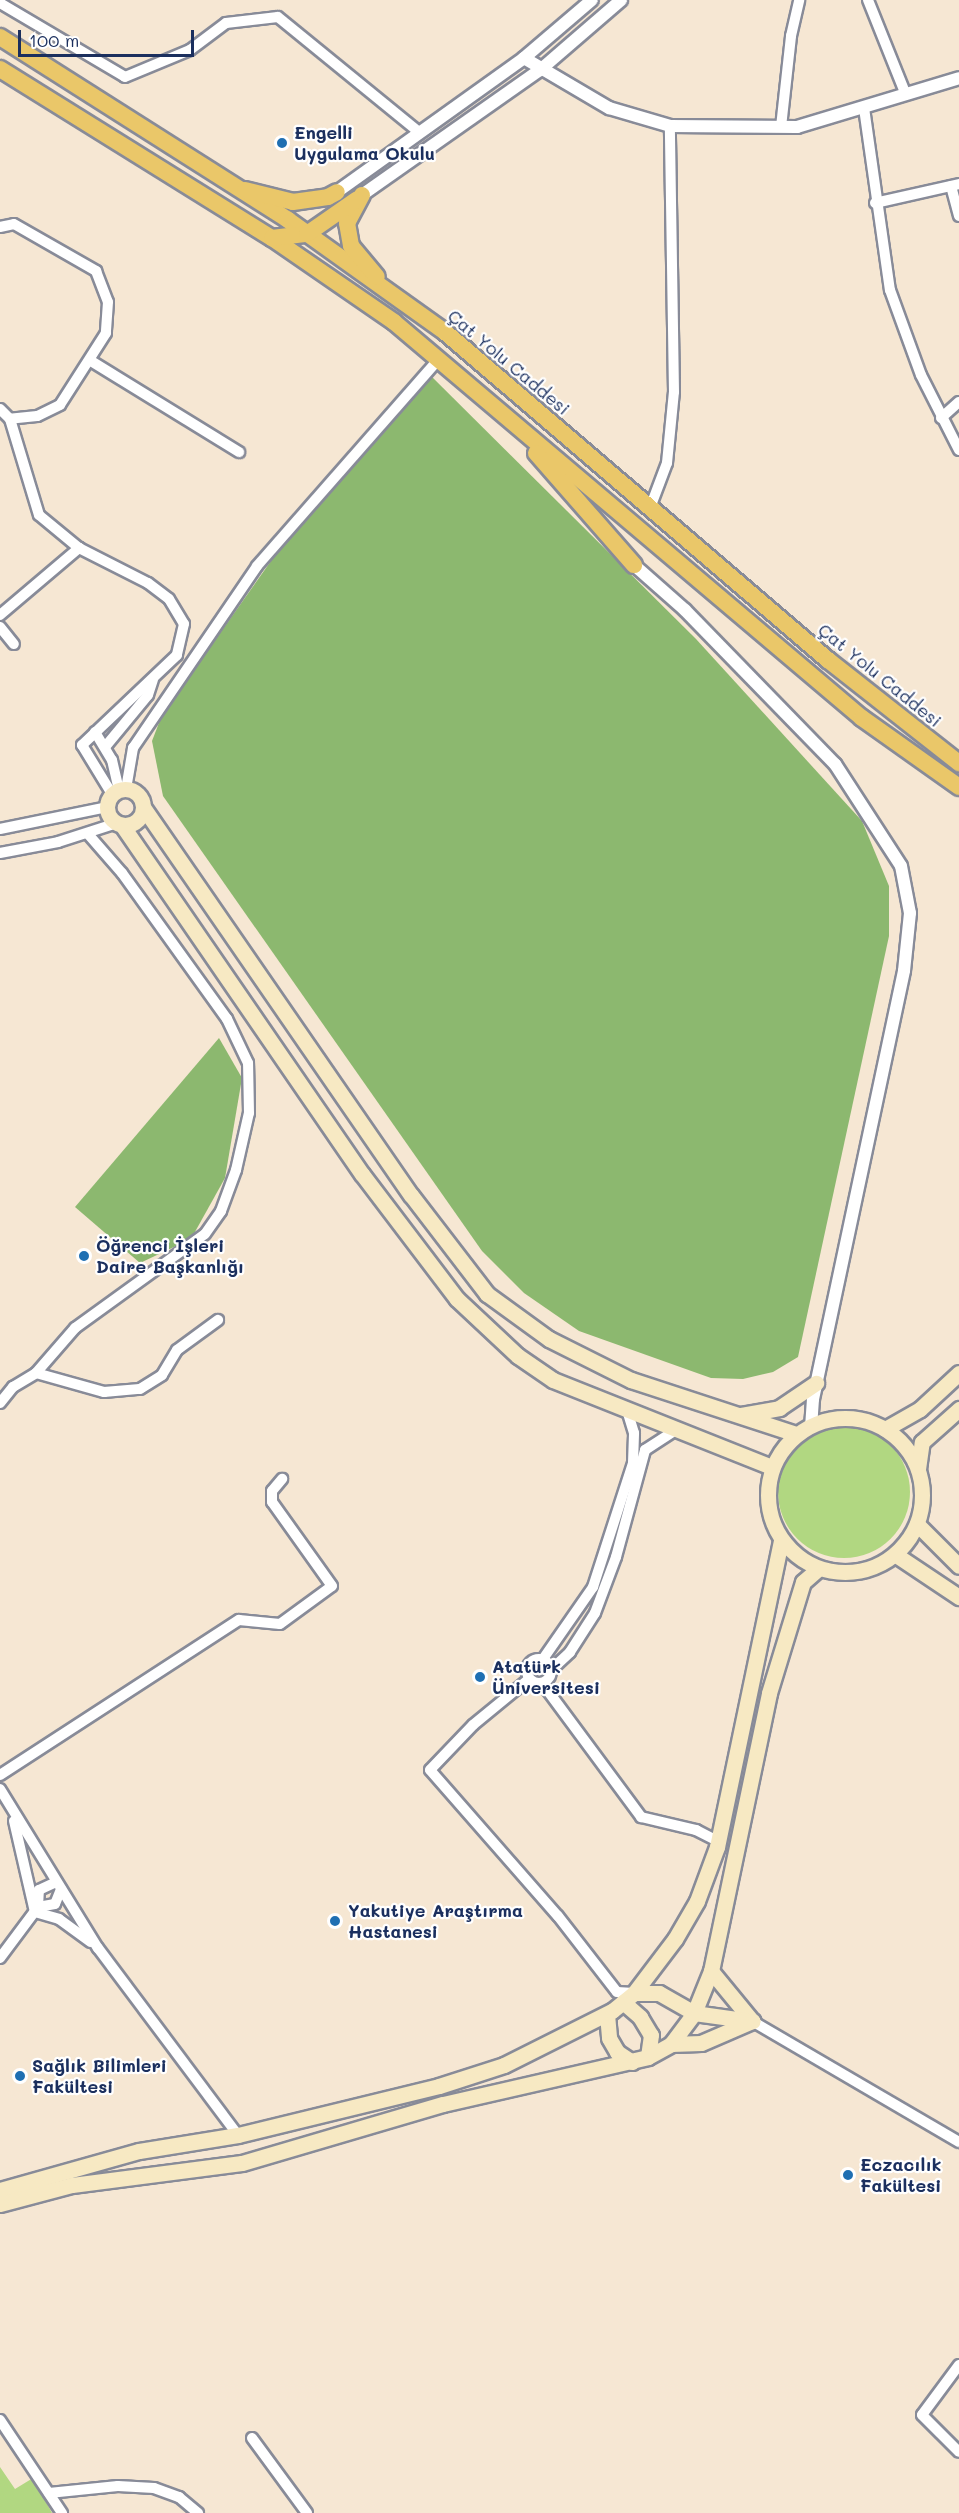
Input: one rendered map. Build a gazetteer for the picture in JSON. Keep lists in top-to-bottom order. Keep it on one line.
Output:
{"streets":{"highway":["Çat Yolu Caddesi"]},"places":["Engelli Uygulama Okulu","Öğrenci İşleri Daire Başkanlığı","Atatürk Üniversitesi","Yakutiye Araştırma Hastanesi","Sağlık Bilimleri Fakültesi","Eczacılık Fakültesi"],"scale_bar":"100 m"}
